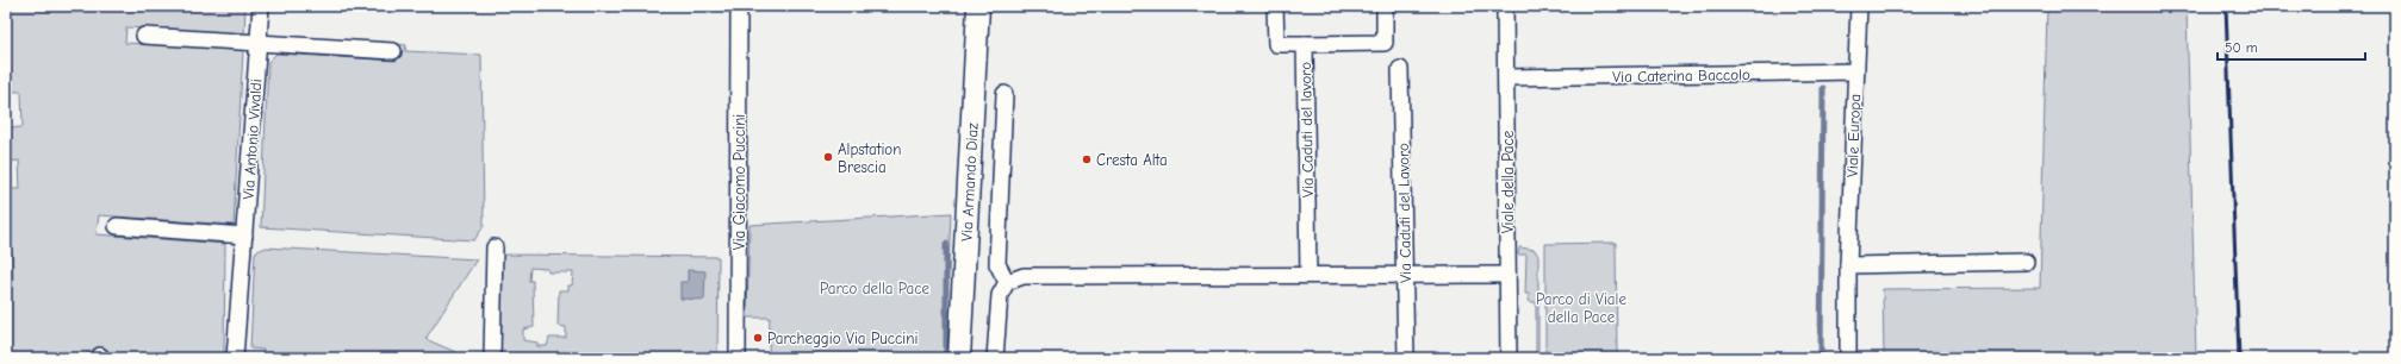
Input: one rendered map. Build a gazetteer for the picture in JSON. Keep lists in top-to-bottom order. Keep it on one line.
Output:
{"streets":{"main road":["Via Armando Diaz"],"street":["Via Caterina Baccolo","Via Caduti del lavoro","Viale Europa","Via Antonio Vivaldi","Via Giacomo Puccini","Viale della Pace","Via Caduti del Lavoro"]},"crossings":[["Via Caterina Baccolo","Viale Europa"],["Via Caterina Baccolo","Viale della Pace"],["Via Caduti del lavoro","Via Armando Diaz"],["Via Caduti del lavoro","Viale della Pace"],["Via Caduti del lavoro","Via Caduti del Lavoro"]],"parks":["Parco della Pace","Parco di Viale della Pace"],"places":["Alpstation Brescia","Cresta Alta","Parcheggio Via Puccini"],"scale_bar":"50 m"}
